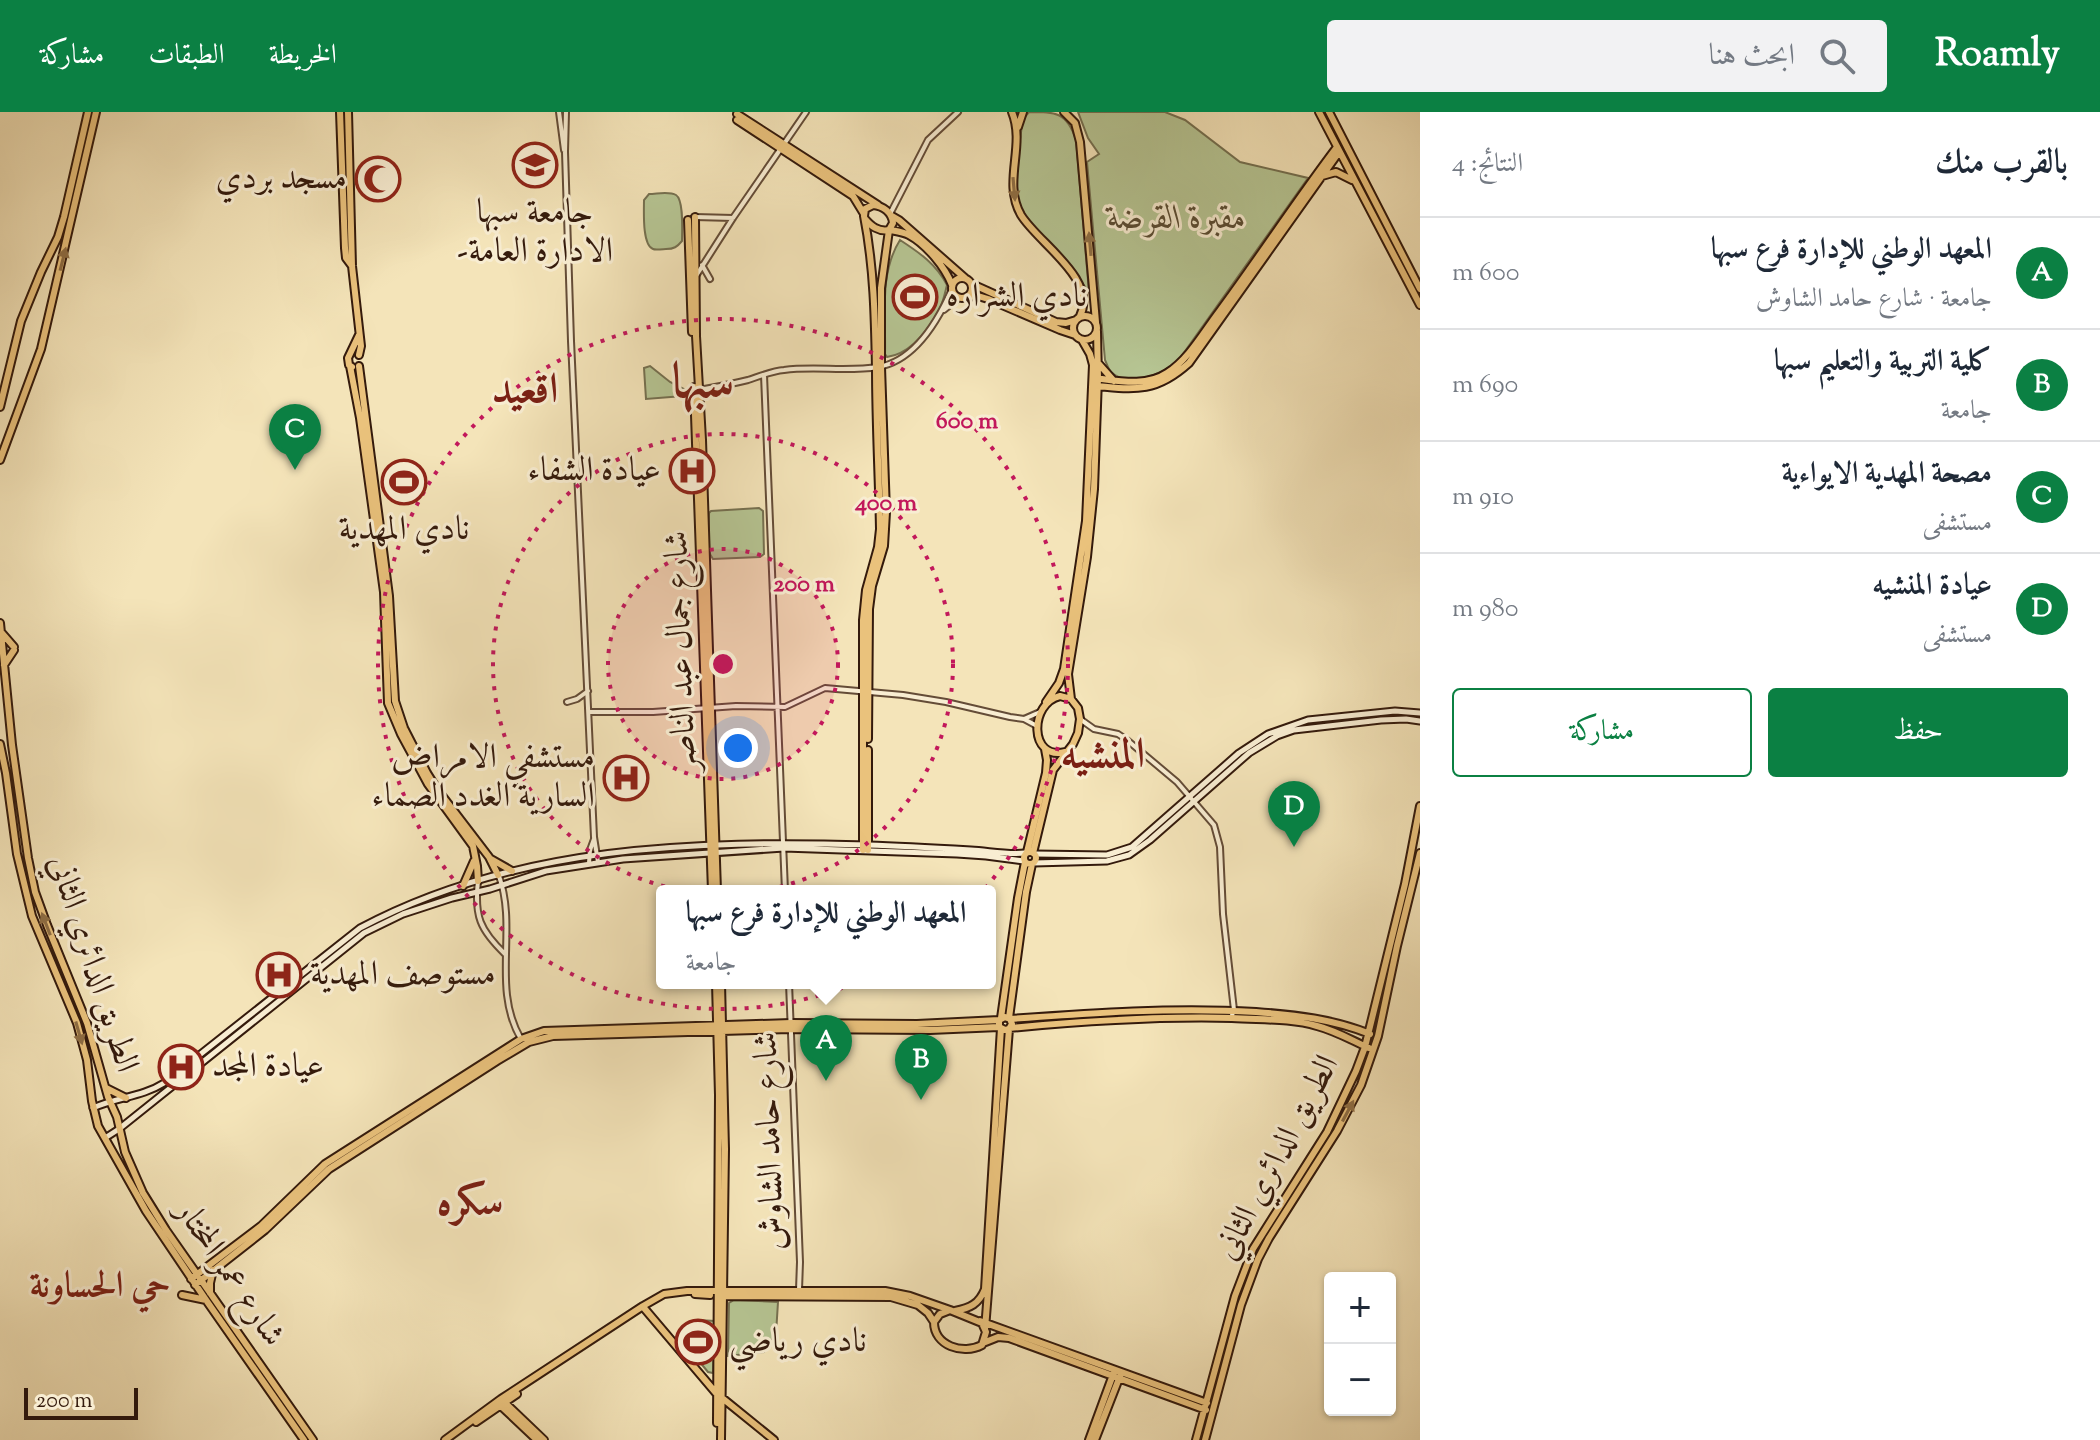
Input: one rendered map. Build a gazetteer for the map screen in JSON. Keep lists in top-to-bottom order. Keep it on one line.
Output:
{"streets":{"main road":["شارع جمال عبد الناصر","الطريق الدائري الثاني","شارع عمر المختار"],"street":["شارع حامد الشاوش"]},"crossings":[["الطريق الدائري الثاني","شارع عمر المختار"]],"districts":["سبها","اقعيد","المنشيه","سكره","حي الحساونة"],"parks":["مقبرة القرضة"],"places":{"school or university":["جامعة سبها -الادارة العامة"],"mosque":["مسجد بردي"],"sports":["نادي الشراره","نادي المهدية","نادي رياضي"],"hospital":["عيادة الشفاء","مستشفي الامراض السارية الغدد الصماء","مستوصف المهدية","عيادة المجد"]},"scale_bar":"200 m","page":{"header":"Roamly","search":"ابحث هنا","nav":["الخريطة","الطبقات","مشاركة"],"heading":["بالقرب منك","النتائج: 4"],"list":[{"mark":"A","name":"المعهد الوطني للإدارة فرع سبها","note":"جامعة · شارع حامد الشاوش","value":"600 m"},{"mark":"B","name":"كلية التربية والتعليم سبها","note":"جامعة","value":"690 m"},{"mark":"C","name":"مصحة المهدية الايواءية","note":"مستشفى","value":"910 m"},{"mark":"D","name":"عيادة المنشيه","note":"مستشفى","value":"980 m"}],"pins":["C","D","A","B"],"buttons":["حفظ","مشاركة"],"popup":["المعهد الوطني للإدارة فرع سبها","جامعة"],"map_buttons":["+","−"],"scale":"200 m"},"rings":["600 m","400 m","200 m"]}
